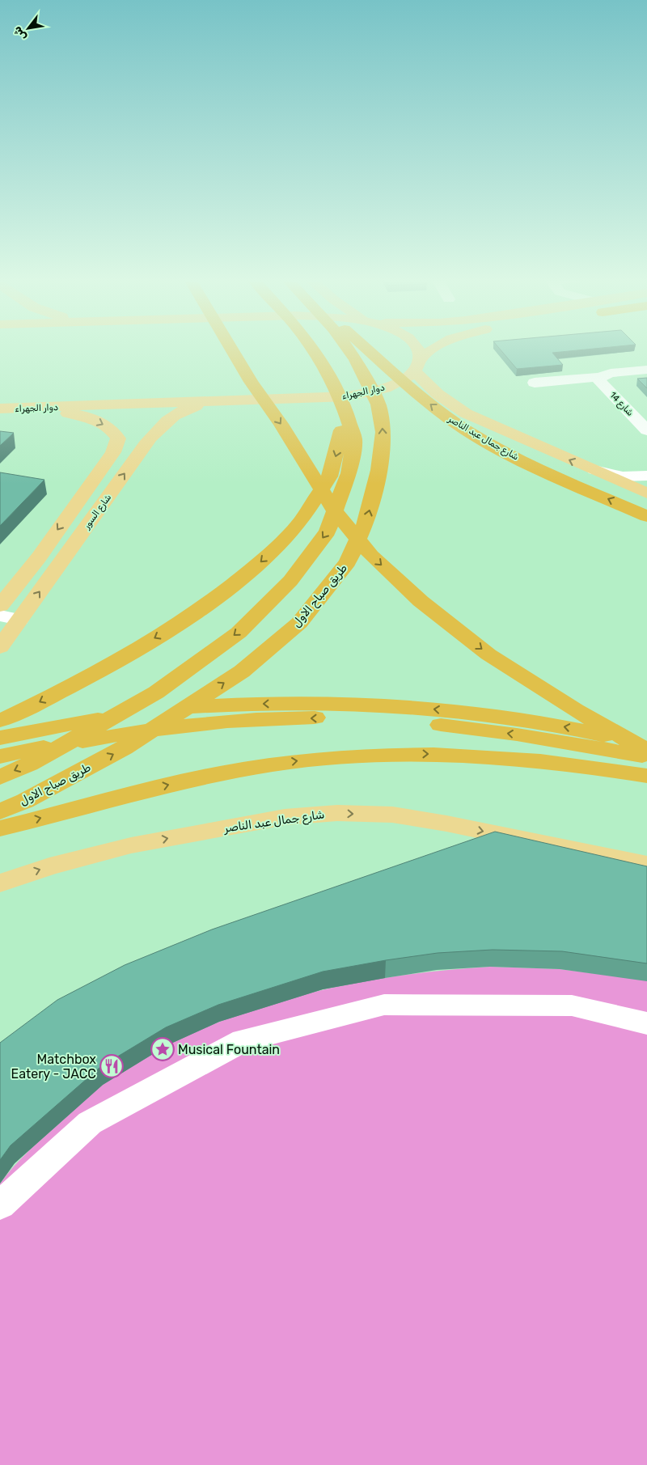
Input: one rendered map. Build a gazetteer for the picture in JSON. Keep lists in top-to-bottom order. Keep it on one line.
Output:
{"streets":{"highway":["شارع جمال عبد الناصر","طريق صباح الاول"],"main road":["دوار الجهراء","شارع السور"],"street":["شارع 14"]},"crossings":[["دوار الجهراء","شارع جمال عبد الناصر"],["دوار الجهراء","شارع السور"]],"places":{"place":["Musical Fountain"],"restaurant":["Matchbox Eatery - JACC"]},"north":"bottom left"}
